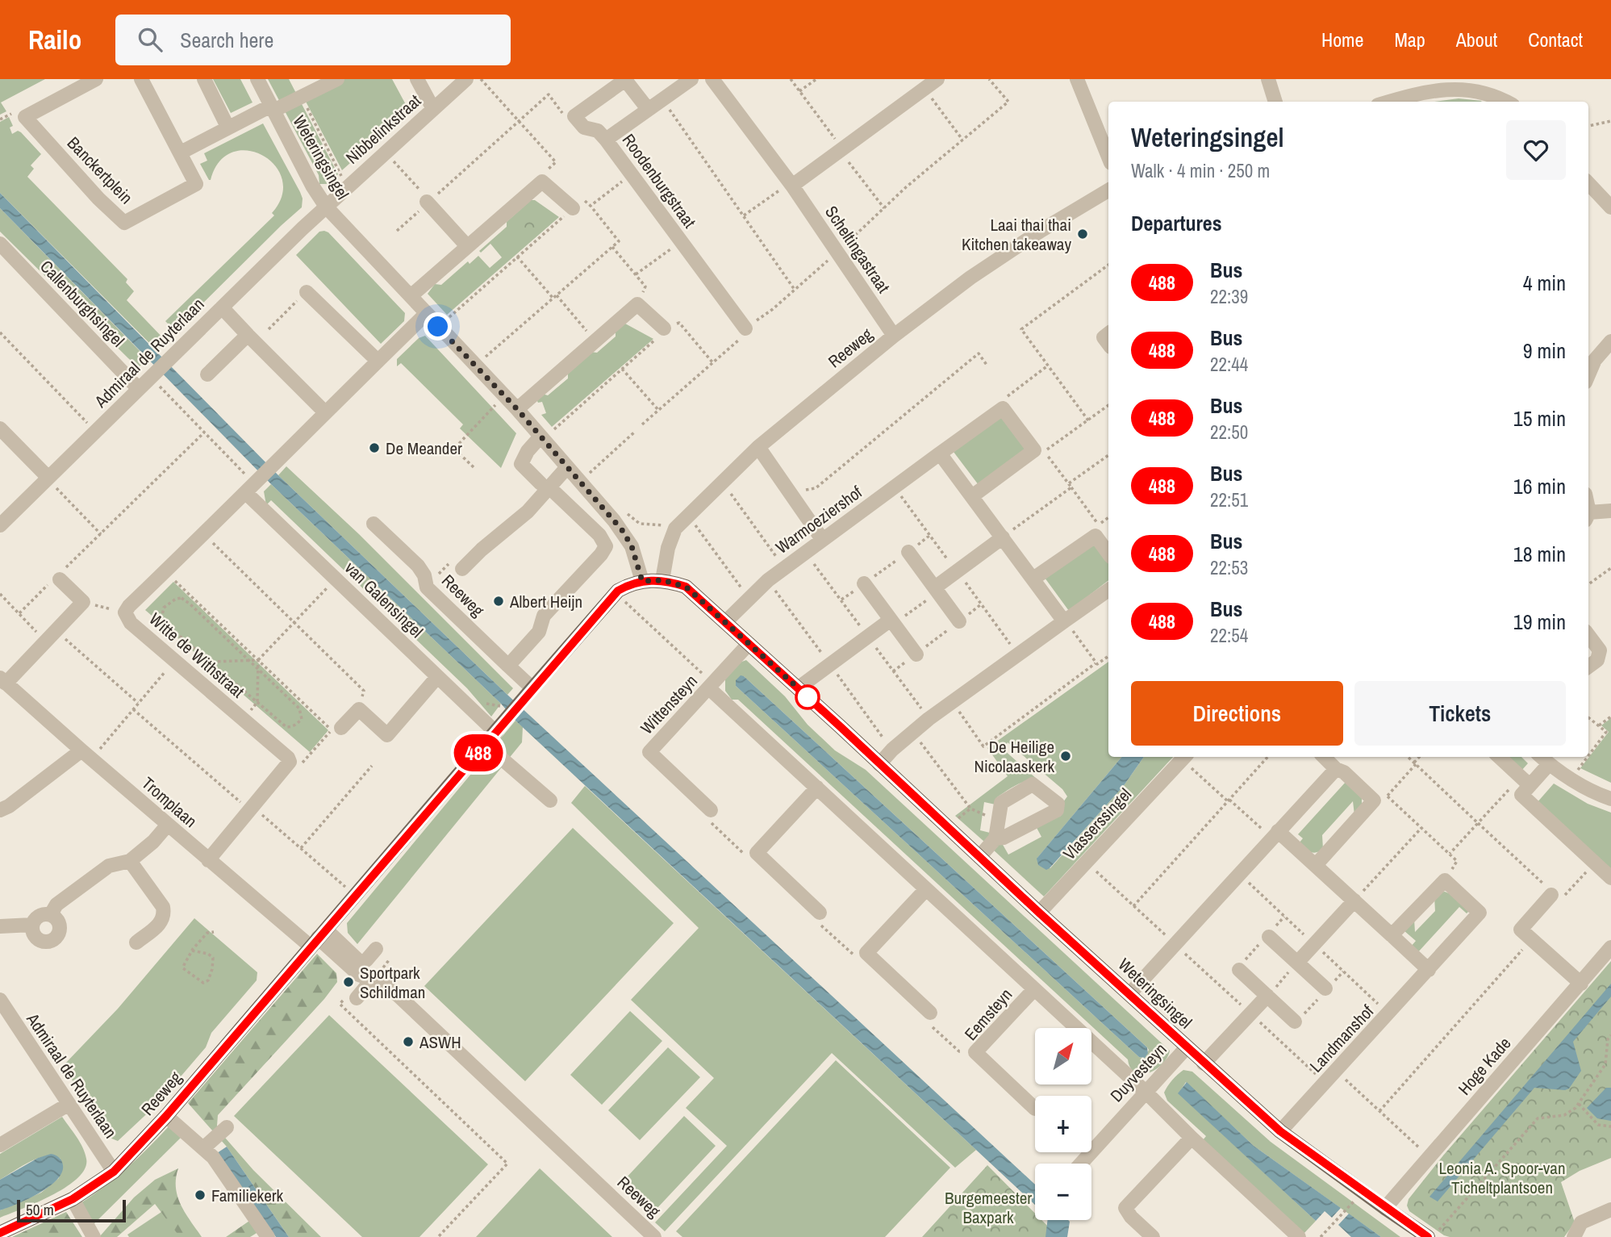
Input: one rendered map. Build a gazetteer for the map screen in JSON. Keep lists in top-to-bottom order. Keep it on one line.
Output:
{"streets":{"main road":["Weteringsingel","Reeweg"],"street":["Nibbelinkstraat","Banckertplein","Roodenburgstraat","Scheltingastraat","Callenburghsingel","Admiraal de Ruyterlaan","Warmoeziershof","van Galensingel","Witte de Withstraat","Wittensteyn","Tromplaan","Vlasserssingel","Eemsteyn","Landmanshof","Hoge Kade","Duyvesteyn"]},"crossings":[["Nibbelinkstraat","Weteringsingel"],["Nibbelinkstraat","Admiraal de Ruyterlaan"],["Weteringsingel","Reeweg"],["Weteringsingel","Admiraal de Ruyterlaan"],["Weteringsingel","Warmoeziershof"],["Weteringsingel","Witte de Withstraat"],["Weteringsingel","Wittensteyn"],["Weteringsingel","Vlasserssingel"],["Weteringsingel","Landmanshof"],["Weteringsingel","Hoge Kade"],["Weteringsingel","Duyvesteyn"],["Scheltingastraat","Reeweg"],["Callenburghsingel","Admiraal de Ruyterlaan"],["Reeweg","Admiraal de Ruyterlaan"],["Reeweg","van Galensingel"],["Reeweg","Tromplaan"],["van Galensingel","Witte de Withstraat"]],"parks":["Leonia A. Spoor-van Ticheltplantsoen","Burgemeester Baxpark"],"places":["Laai thai thai Kitchen takeaway","De Meander","Albert Heijn","De Heilige Nicolaaskerk","Sportpark Schildman","ASWH","Familiekerk"],"lines":["bus line 488"],"scale_bar":"50 m","north":"top right","page":{"header":"Railo","search":"Search here","nav":["Home","Map","About","Contact"],"on_map":"488","heading":[["Weteringsingel","Walk · 4 min · 250 m"],"Departures"],"list":[{"mark":"488","name":"Bus","note":"22:39","value":"4 min"},{"mark":"488","name":"Bus","note":"22:44","value":"9 min"},{"mark":"488","name":"Bus","note":"22:50","value":"15 min"},{"mark":"488","name":"Bus","note":"22:51","value":"16 min"},{"mark":"488","name":"Bus","note":"22:53","value":"18 min"},{"mark":"488","name":"Bus","note":"22:54","value":"19 min"}],"buttons":["Directions","Tickets"],"map_buttons":["+","−"],"scale":"50 m"}}
